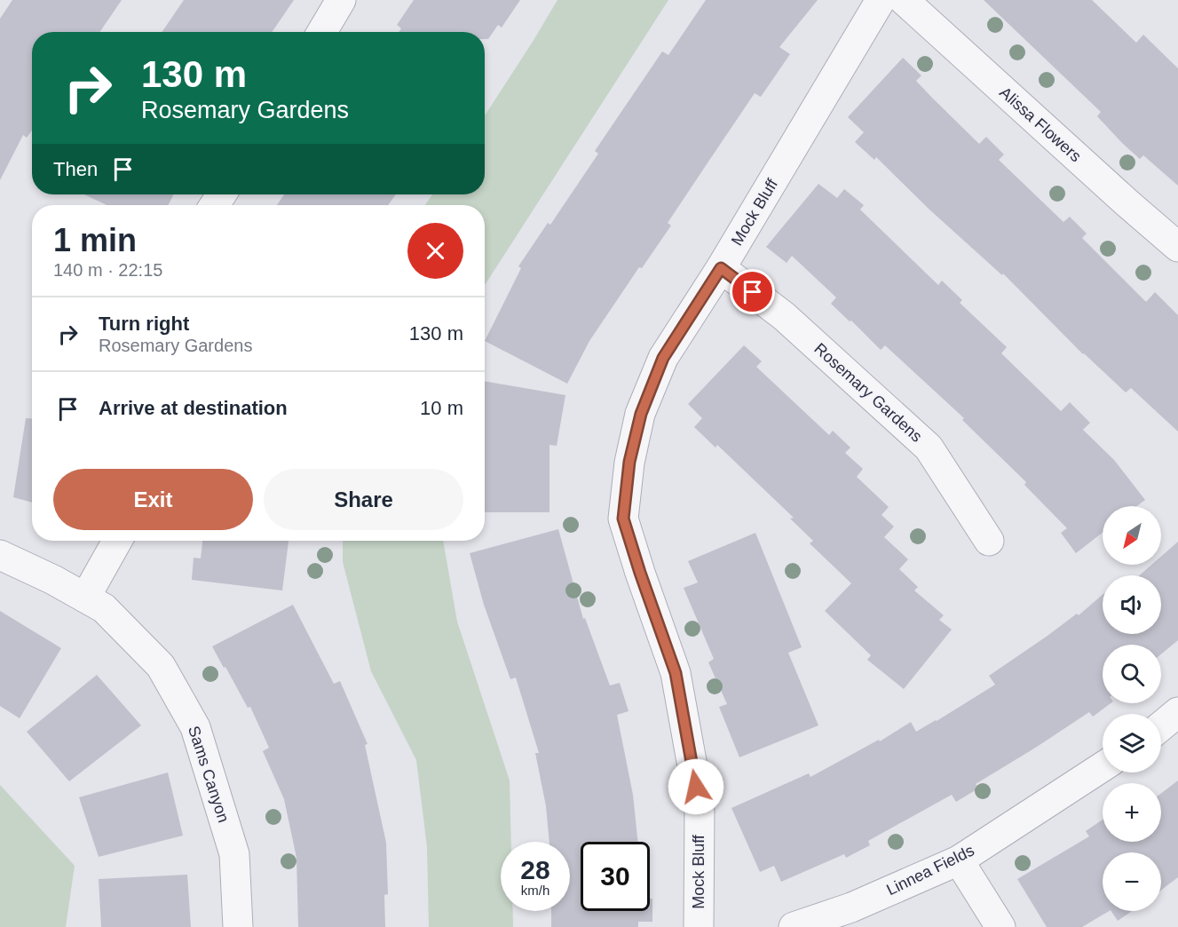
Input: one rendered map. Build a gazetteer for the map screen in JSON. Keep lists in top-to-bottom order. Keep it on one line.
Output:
{"streets":{"street":["Alissa Flowers","Mock Bluff","Rosemary Gardens","Sams Canyon","Linnea Fields"]},"crossings":[["Mock Bluff","Rosemary Gardens"]],"north":"bottom left","page":{"turn":["130 m","Rosemary Gardens"],"then":"Then","heading":["1 min","140 m · 22:15"],"list":[{"name":"Turn right","note":"Rosemary Gardens","value":"130 m"},{"name":"Arrive at destination","value":"10 m"}],"buttons":["Exit","Share"],"map_buttons":["+","−"],"speed":"28 km/h","limit":"30"}}
